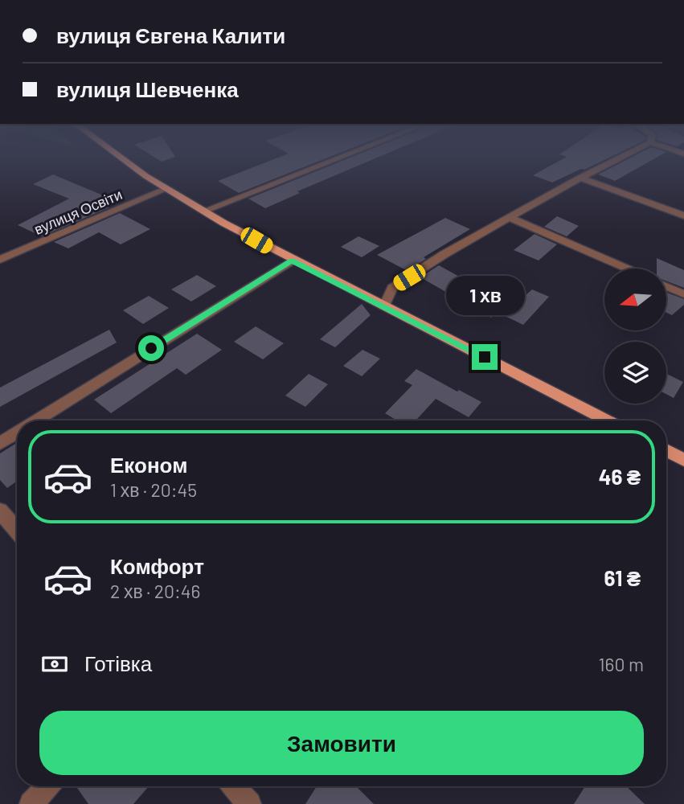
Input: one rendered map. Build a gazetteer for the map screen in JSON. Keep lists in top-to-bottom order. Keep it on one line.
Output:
{"streets":{"street":["вулиця Освіти"]},"north":"left","page":{"banner":["вулиця Євгена Калити","вулиця Шевченка"],"bubble":"1 хв","list":[{"name":"Економ","note":"1 хв · 20:45","value":"46 ₴"},{"name":"Комфорт","note":"2 хв · 20:46","value":"61 ₴"}],"pay":["Готівка","160 m"],"buttons":"Замовити"}}
